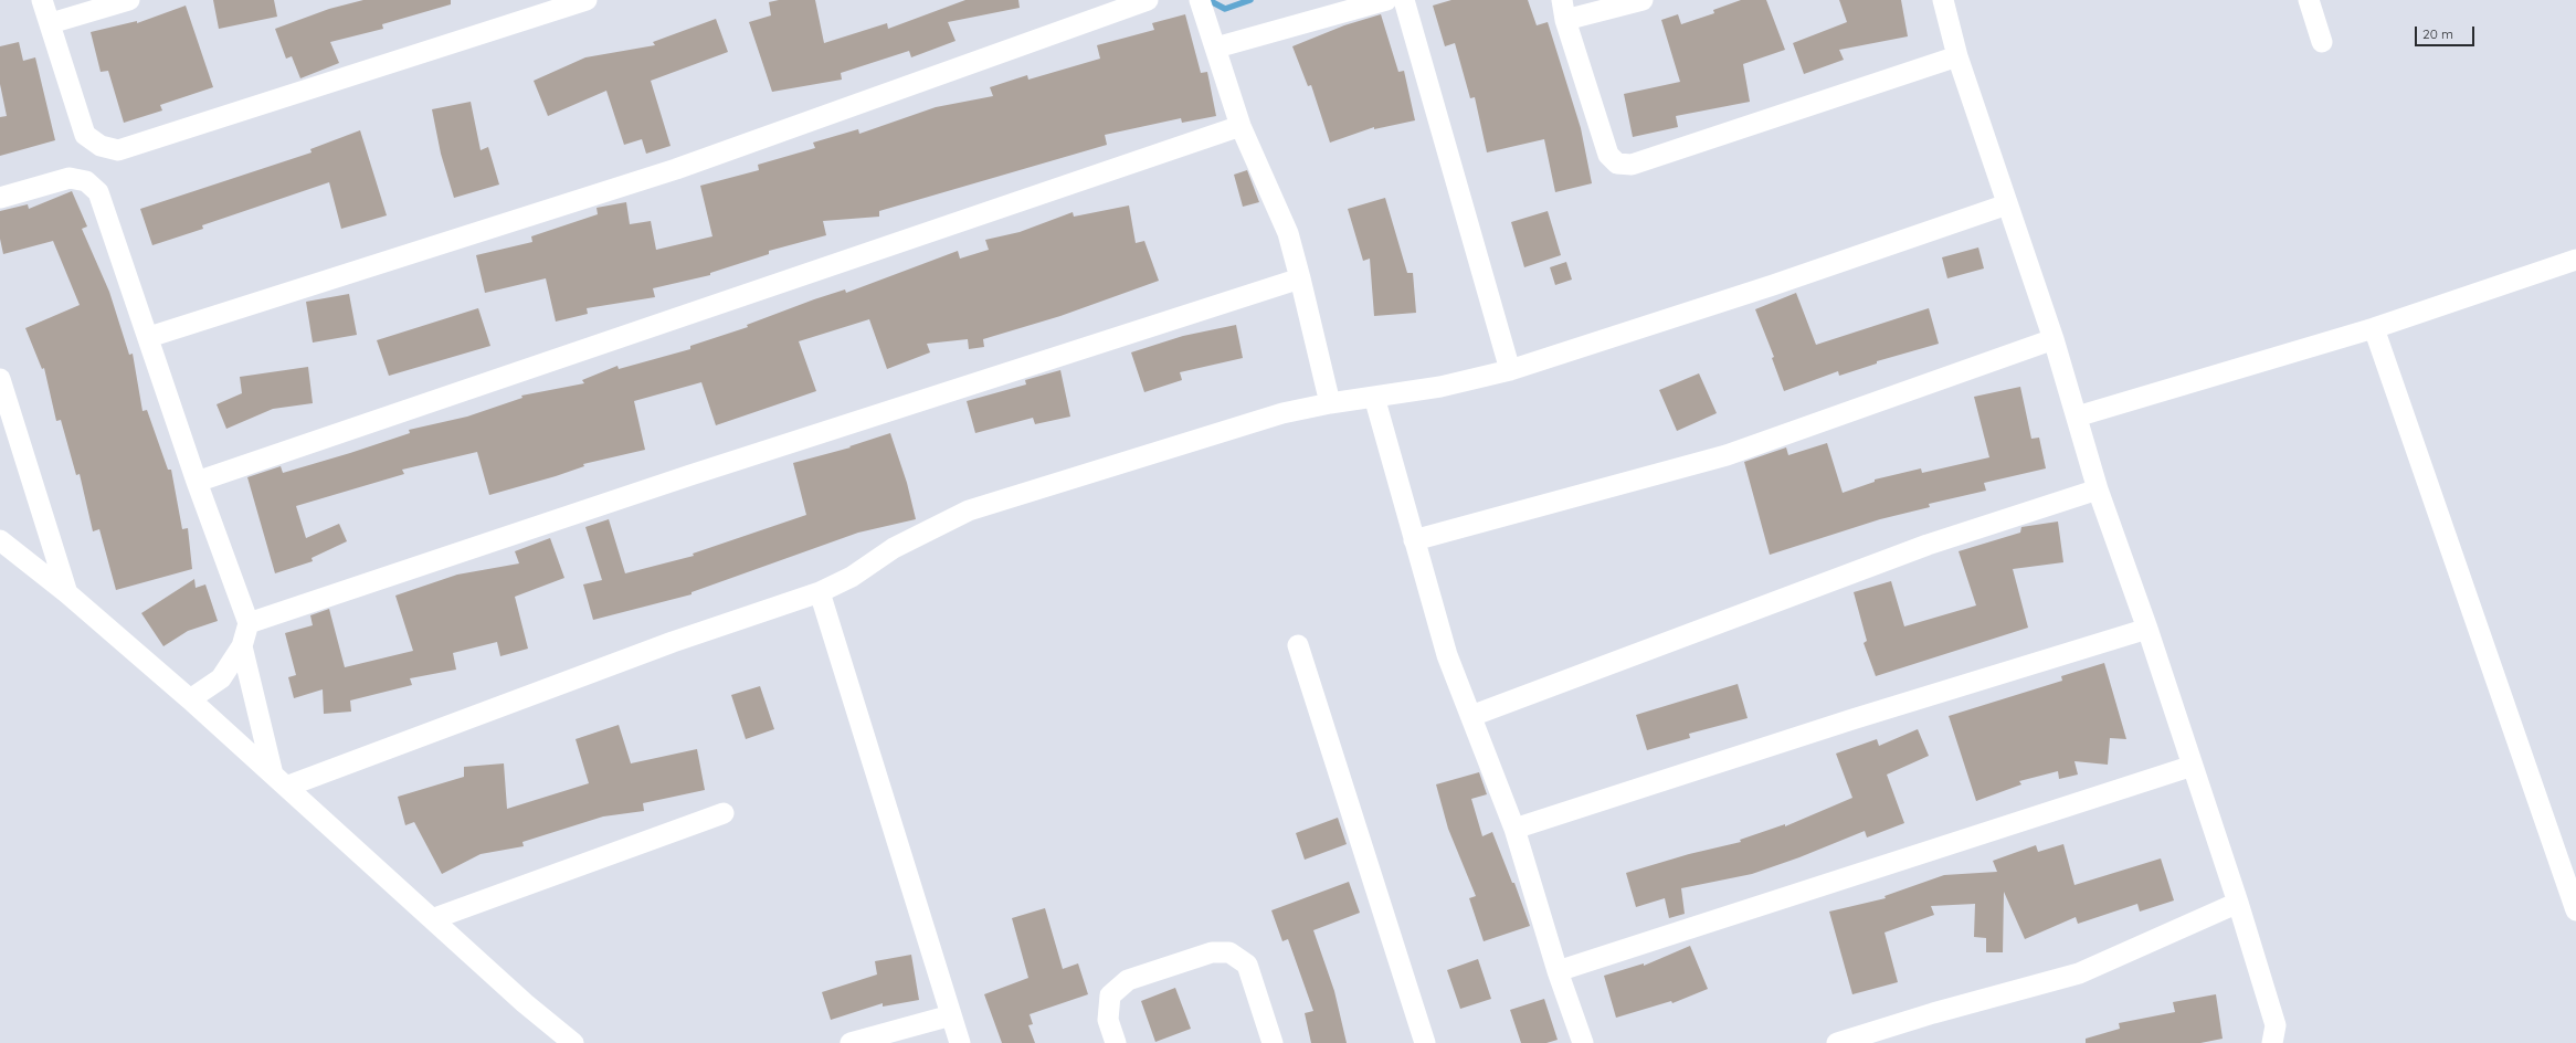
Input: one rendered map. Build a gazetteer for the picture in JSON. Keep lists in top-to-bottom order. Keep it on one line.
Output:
{"scale_bar":"20 m"}
